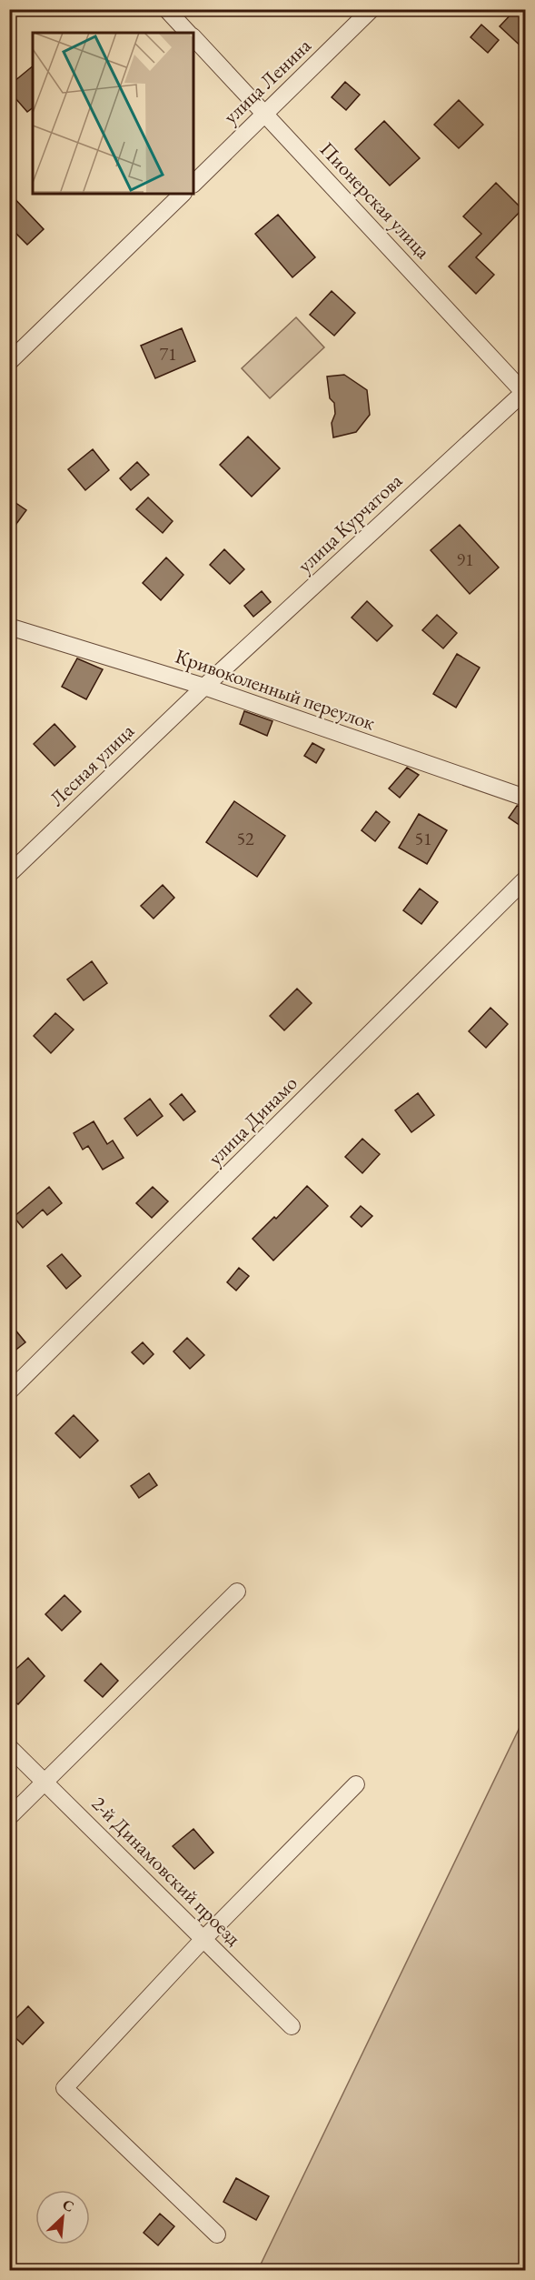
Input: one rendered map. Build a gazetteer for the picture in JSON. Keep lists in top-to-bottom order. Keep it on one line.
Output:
{"streets":{"street":["улица Ленина","Пионерская улица","улица Курчатова","Кривоколенный переулок","Лесная улица","улица Динамо","2-й Динамовский проезд"]},"crossings":[["улица Ленина","Пионерская улица"],["Пионерская улица","улица Курчатова"],["улица Курчатова","Кривоколенный переулок"],["улица Курчатова","Лесная улица"],["Кривоколенный переулок","Лесная улица"]],"house_numbers":["71","91","52","51"],"north":"top right"}
